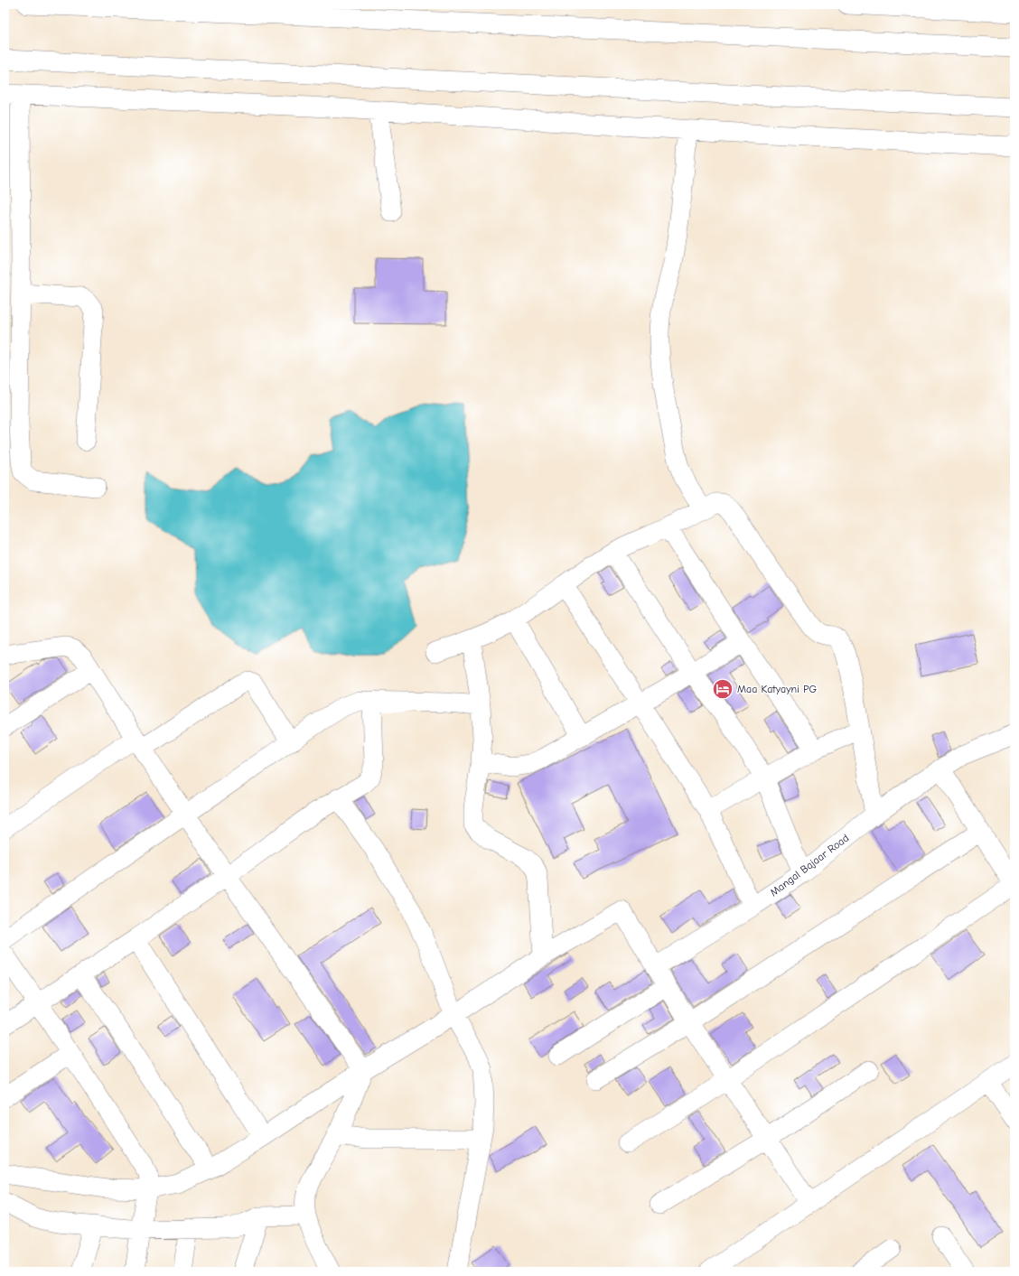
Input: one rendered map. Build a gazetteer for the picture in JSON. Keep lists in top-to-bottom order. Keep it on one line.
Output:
{"streets":{"street":["Mangal Bajaar Road"]},"places":{"hotel":["Maa Katyayni PG"]}}
